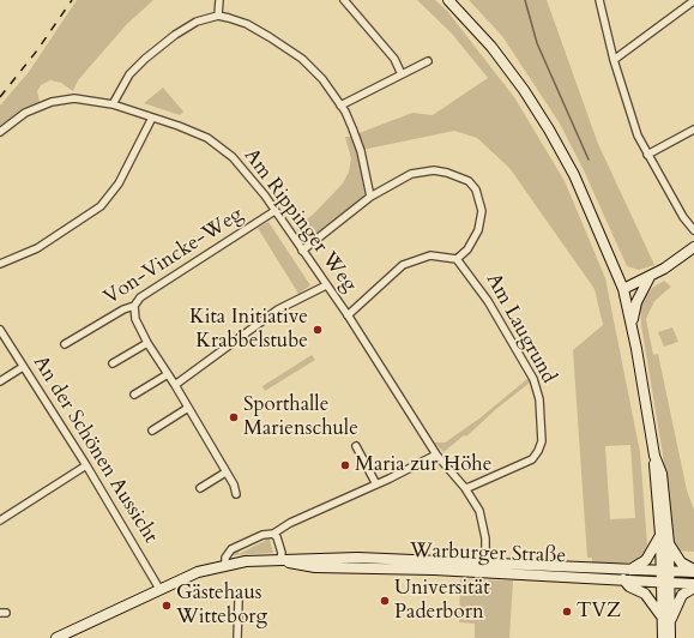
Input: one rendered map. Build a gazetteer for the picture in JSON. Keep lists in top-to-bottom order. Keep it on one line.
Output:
{"streets":{"main road":["Warburger Straße"],"street":["Am Rippinger Weg","Von-Vincke-Weg","Am Laugrund","An der Schönen Aussicht"]},"crossings":[["Am Rippinger Weg","Von-Vincke-Weg"],["Am Rippinger Weg","Am Laugrund"],["Am Rippinger Weg","Warburger Straße"],["An der Schönen Aussicht","Warburger Straße"]],"places":["Kita Initiative Krabbelstube","Sporthalle Marienschule","Maria zur Höhe","Universität Paderborn","Gästehaus Witteborg","TVZ"]}
